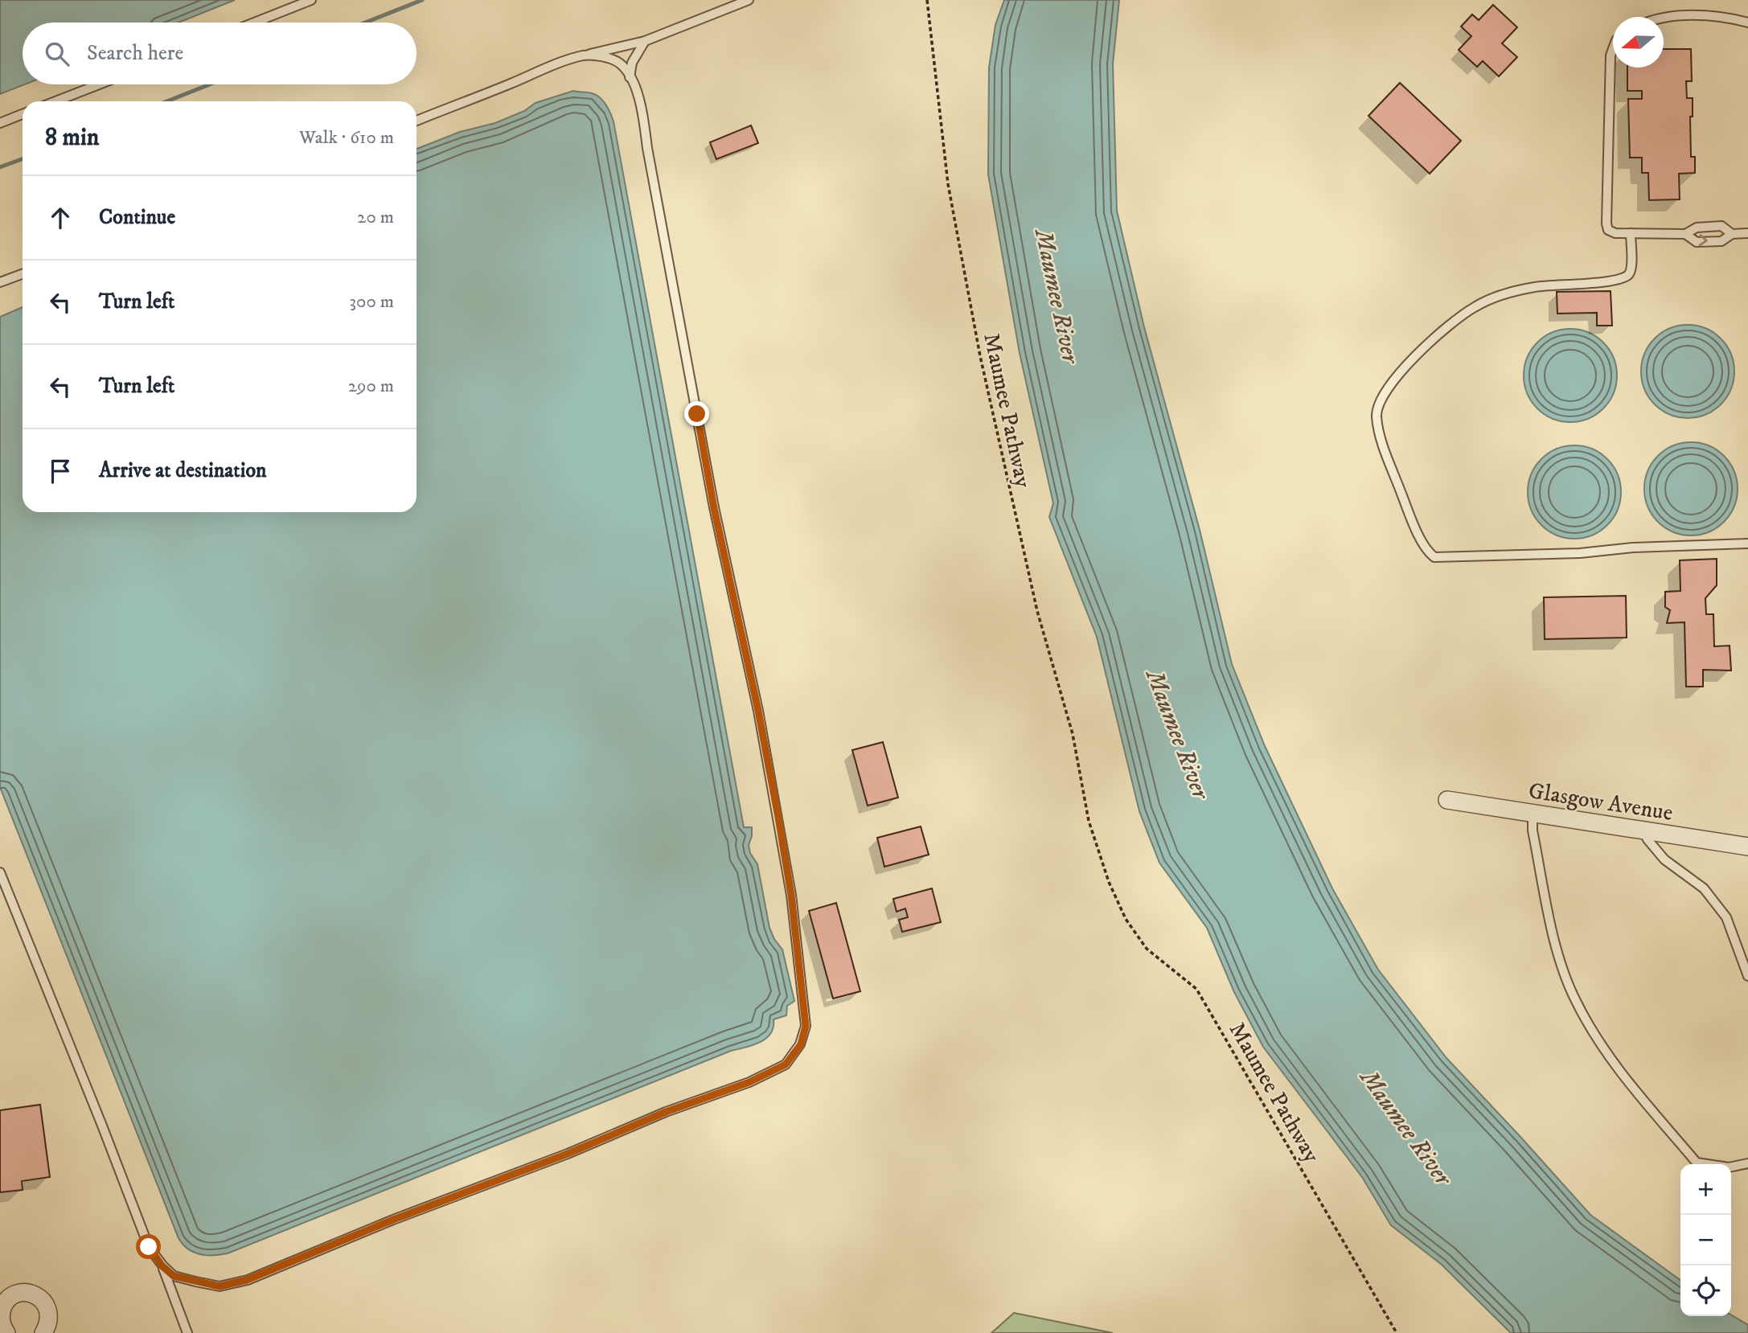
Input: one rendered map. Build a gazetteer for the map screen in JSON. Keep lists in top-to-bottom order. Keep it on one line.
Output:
{"streets":{"street":["Glasgow Avenue"],"path":["Maumee Pathway"]},"water":["Maumee River"],"north":"left","page":{"search":"Search here","heading":["8 min","Walk · 610 m"],"list":[["Continue","20 m"],["Turn left","300 m"],["Turn left","290 m"],"Arrive at destination"],"map_buttons":["+","−"]}}
